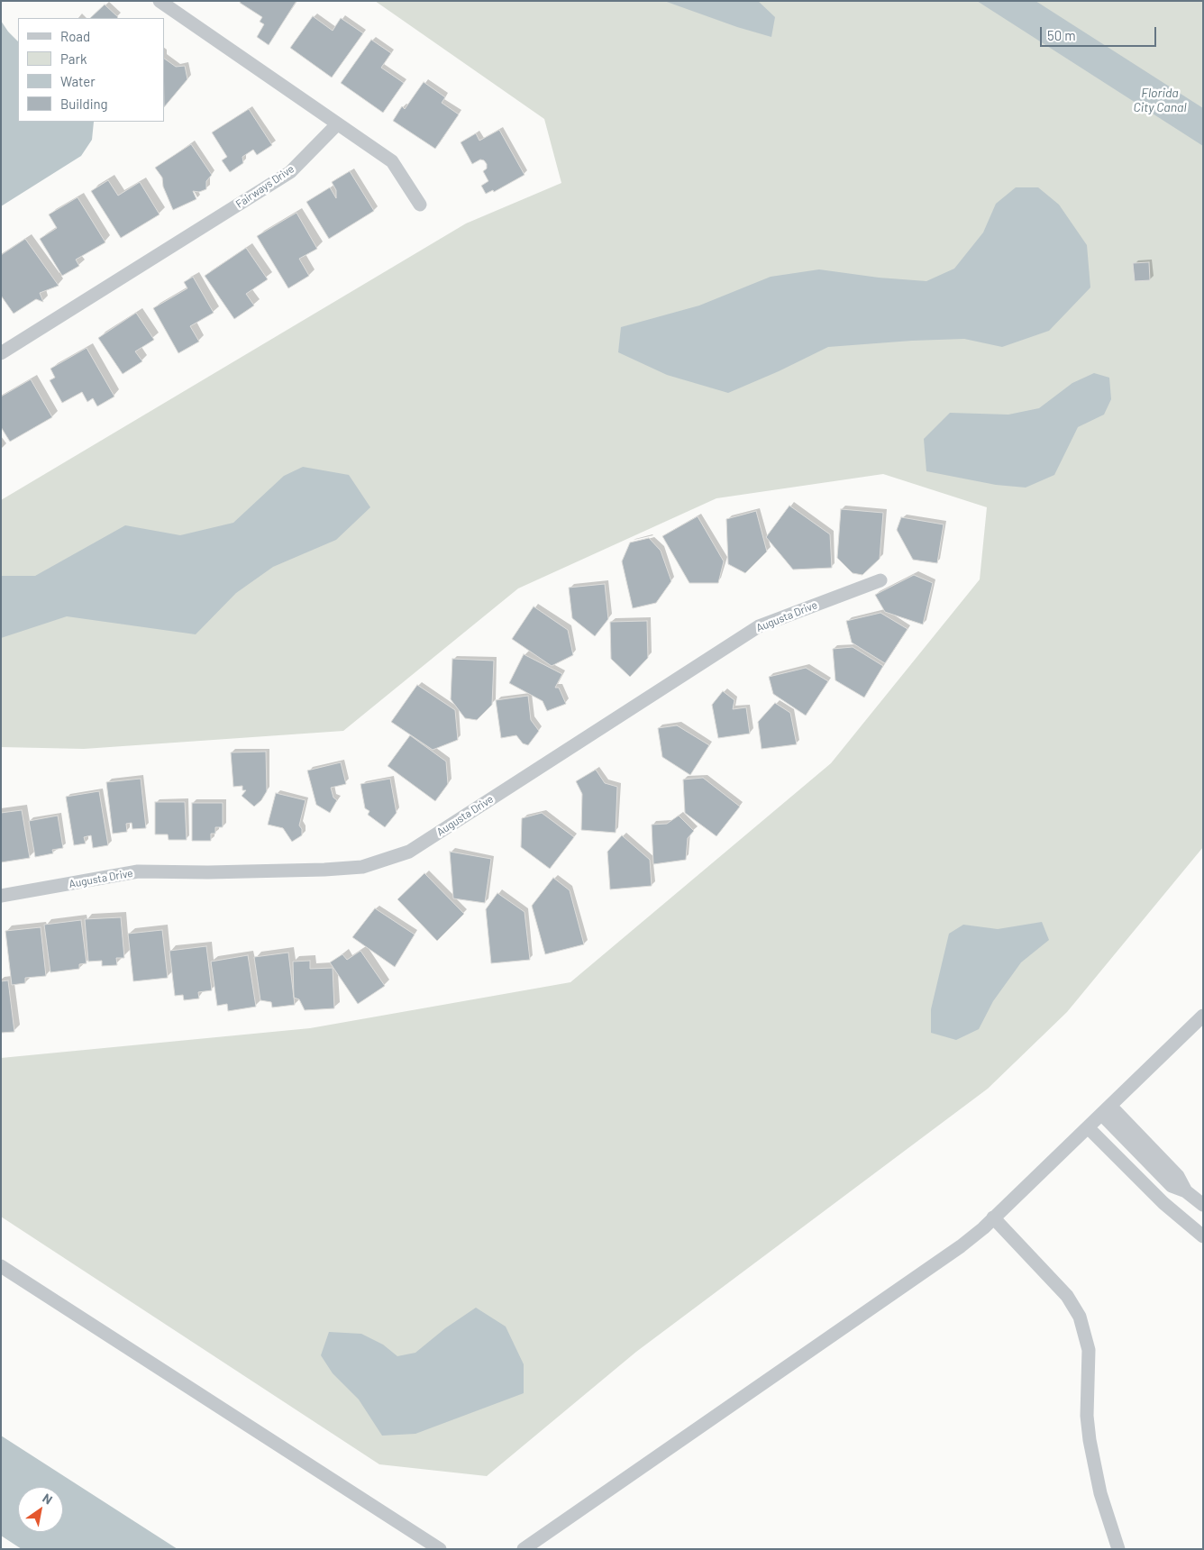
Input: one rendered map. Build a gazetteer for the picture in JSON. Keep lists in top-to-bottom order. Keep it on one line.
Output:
{"streets":{"street":["Fairways Drive","Augusta Drive"]},"water":["Florida City Canal"],"legend":["Road","Park","Water","Building"],"scale_bar":"50 m","north":"top right"}
